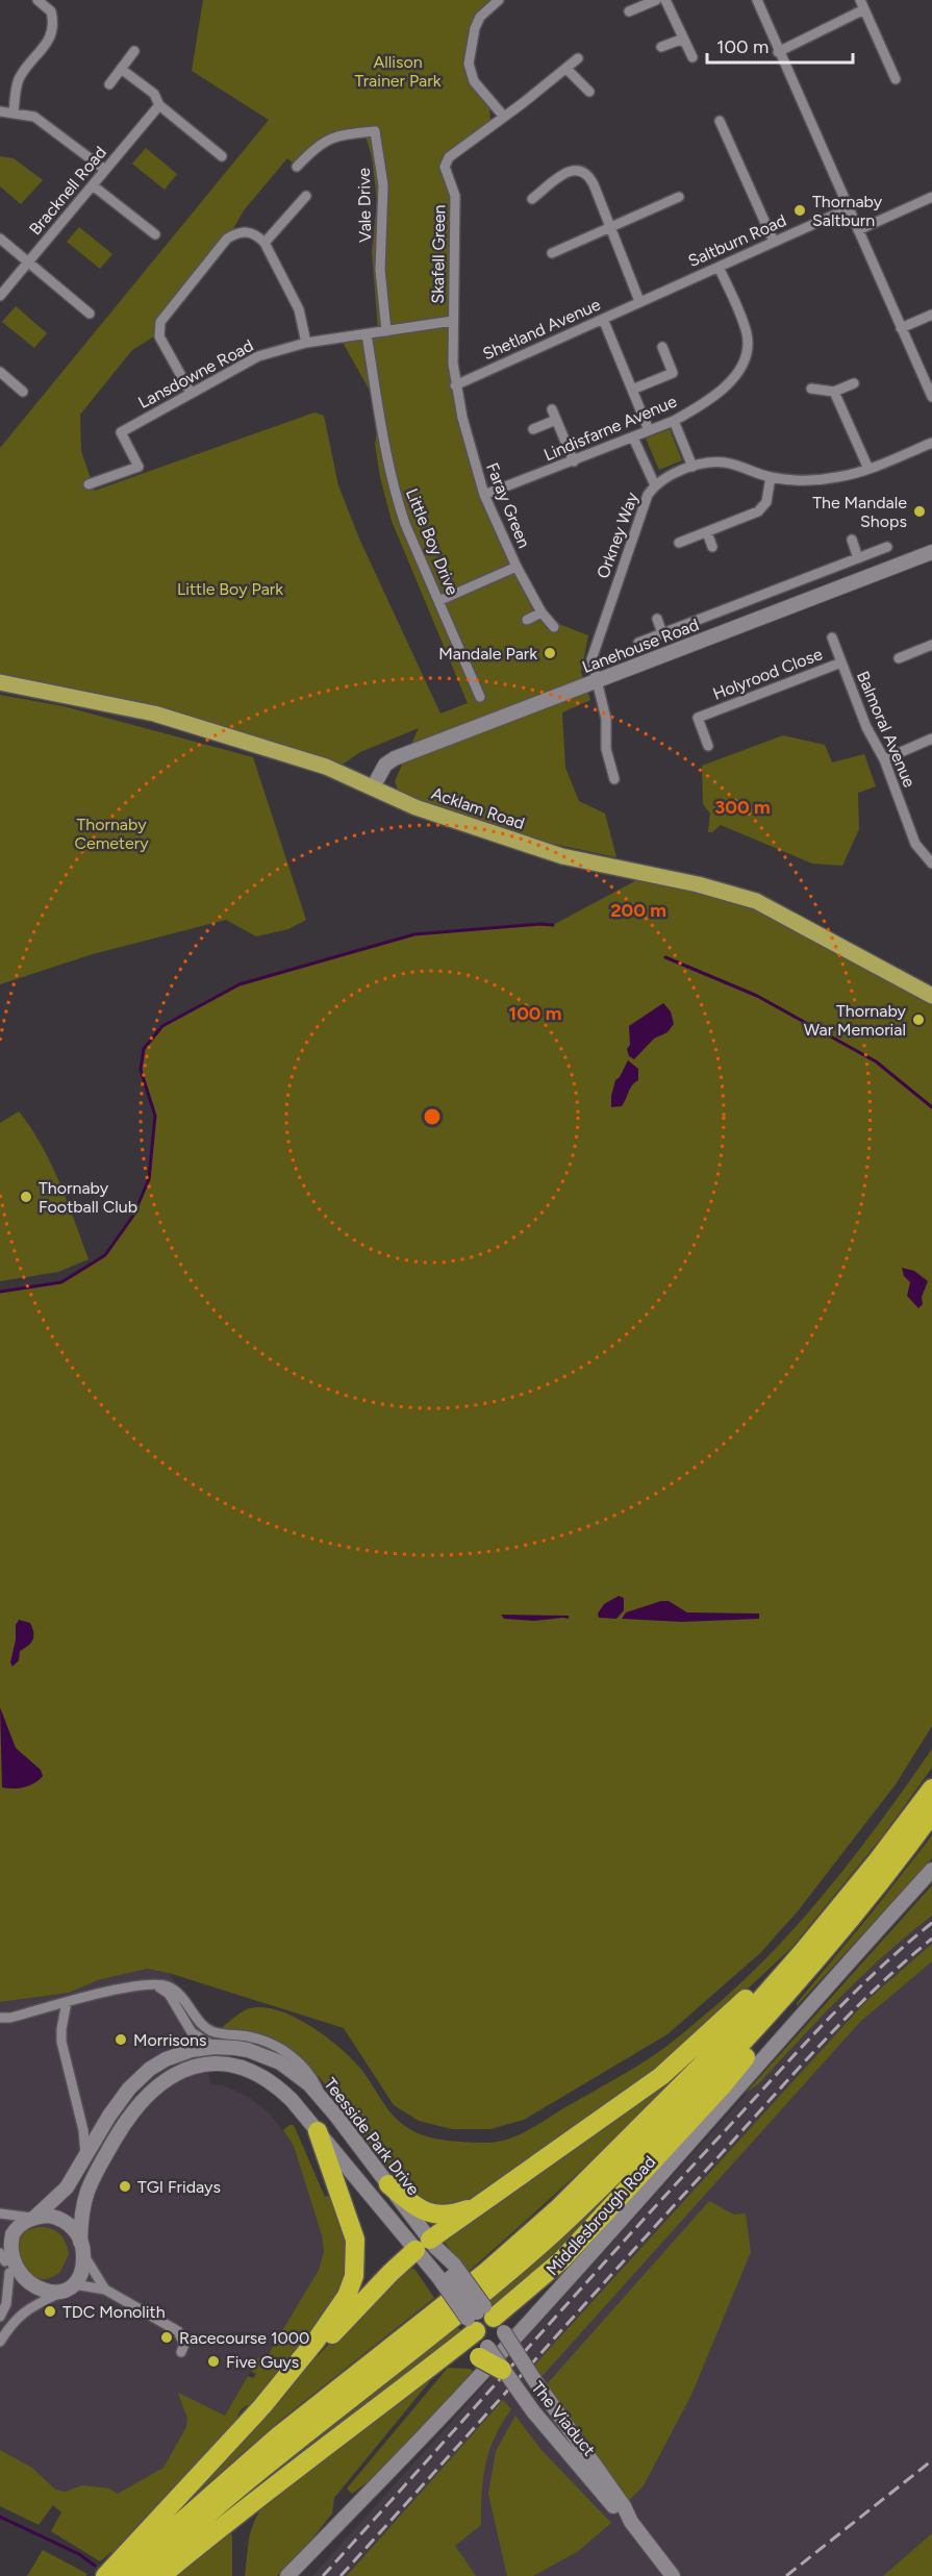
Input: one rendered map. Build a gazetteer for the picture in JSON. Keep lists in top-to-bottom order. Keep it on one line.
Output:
{"streets":{"main road":["Acklam Road"],"street":["Bracknell Road","Vale Drive","Saltburn Road","Skafell Green","Shetland Avenue","Lansdowne Road","Lindisfarne Avenue","Faray Green","Orkney Way","Little Boy Drive","Lanehouse Road","Holyrood Close","Balmoral Avenue","Teesside Park Drive","Middlesbrough Road","The Viaduct"]},"crossings":[["Vale Drive","Lansdowne Road"],["Saltburn Road","Shetland Avenue"],["Saltburn Road","Lindisfarne Avenue"],["Skafell Green","Shetland Avenue"],["Skafell Green","Lansdowne Road"],["Skafell Green","Faray Green"],["Shetland Avenue","Faray Green"],["Lansdowne Road","Little Boy Drive"],["Lindisfarne Avenue","Faray Green"],["Orkney Way","Lanehouse Road"],["Lanehouse Road","Acklam Road"],["Holyrood Close","Balmoral Avenue"]],"parks":["Allison Trainer Park","Little Boy Park","Thornaby Cemetery"],"places":["Thornaby Saltburn","The Mandale Shops","Mandale Park","Thornaby War Memorial","Thornaby Football Club","Morrisons","TGI Fridays","TDC Monolith","Racecourse 1000","Five Guys"],"scale_bar":"100 m","rings":["300 m","200 m","100 m"]}
